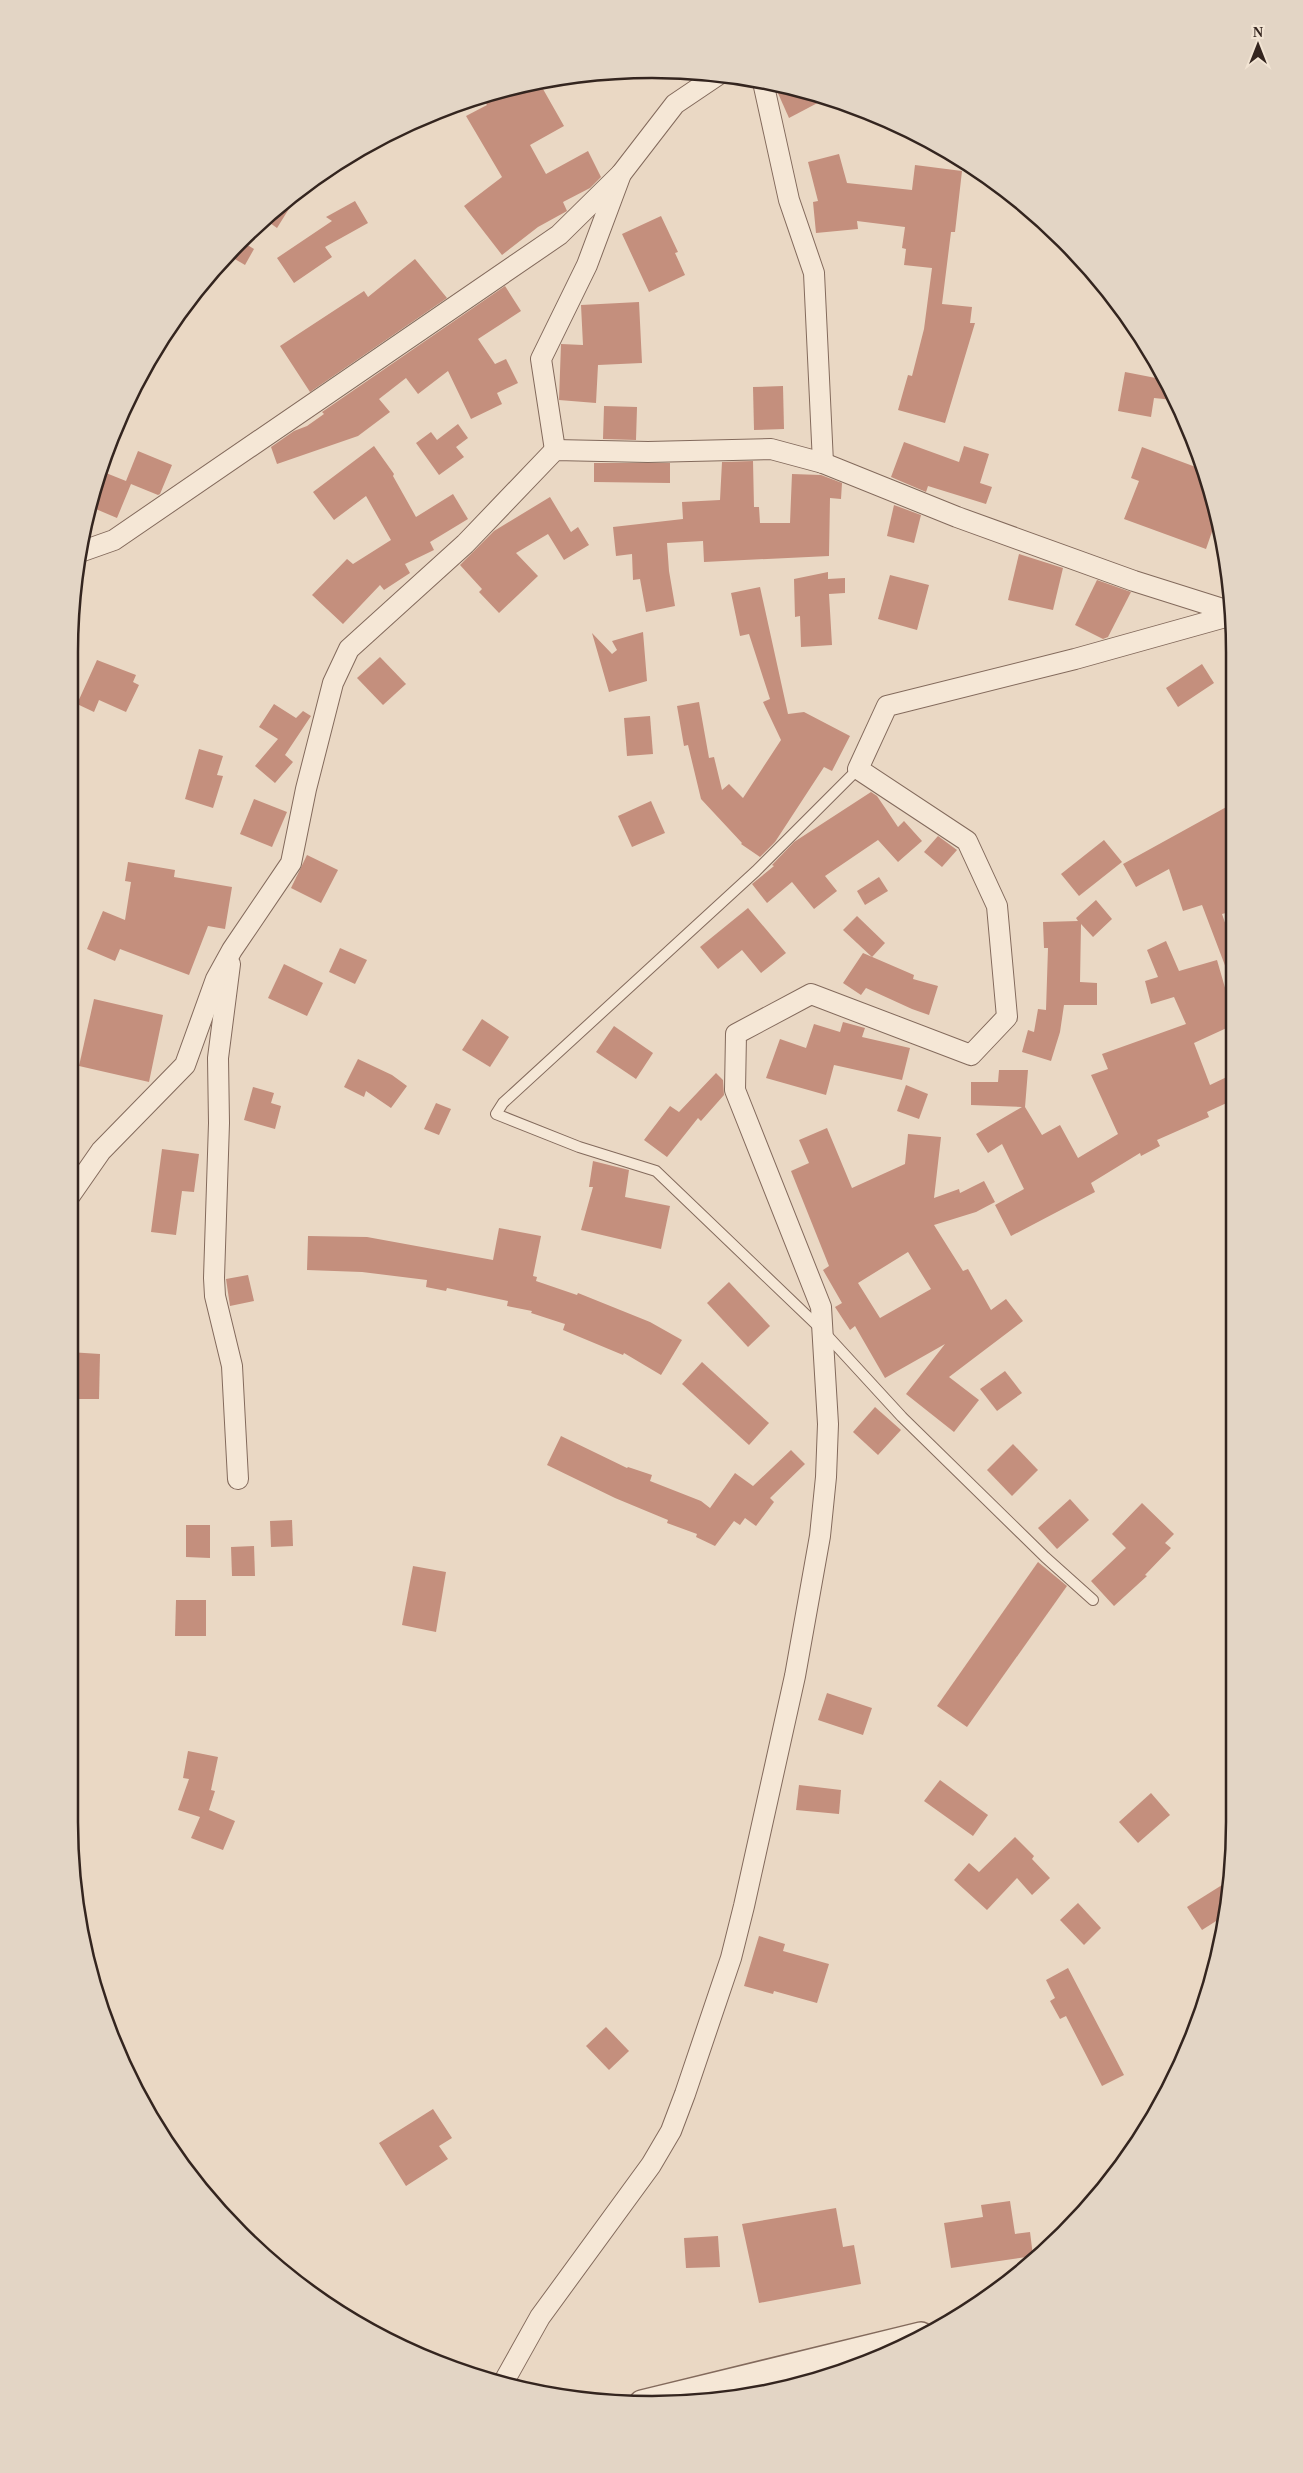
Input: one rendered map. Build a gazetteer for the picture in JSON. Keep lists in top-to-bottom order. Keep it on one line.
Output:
{"north":"top"}
